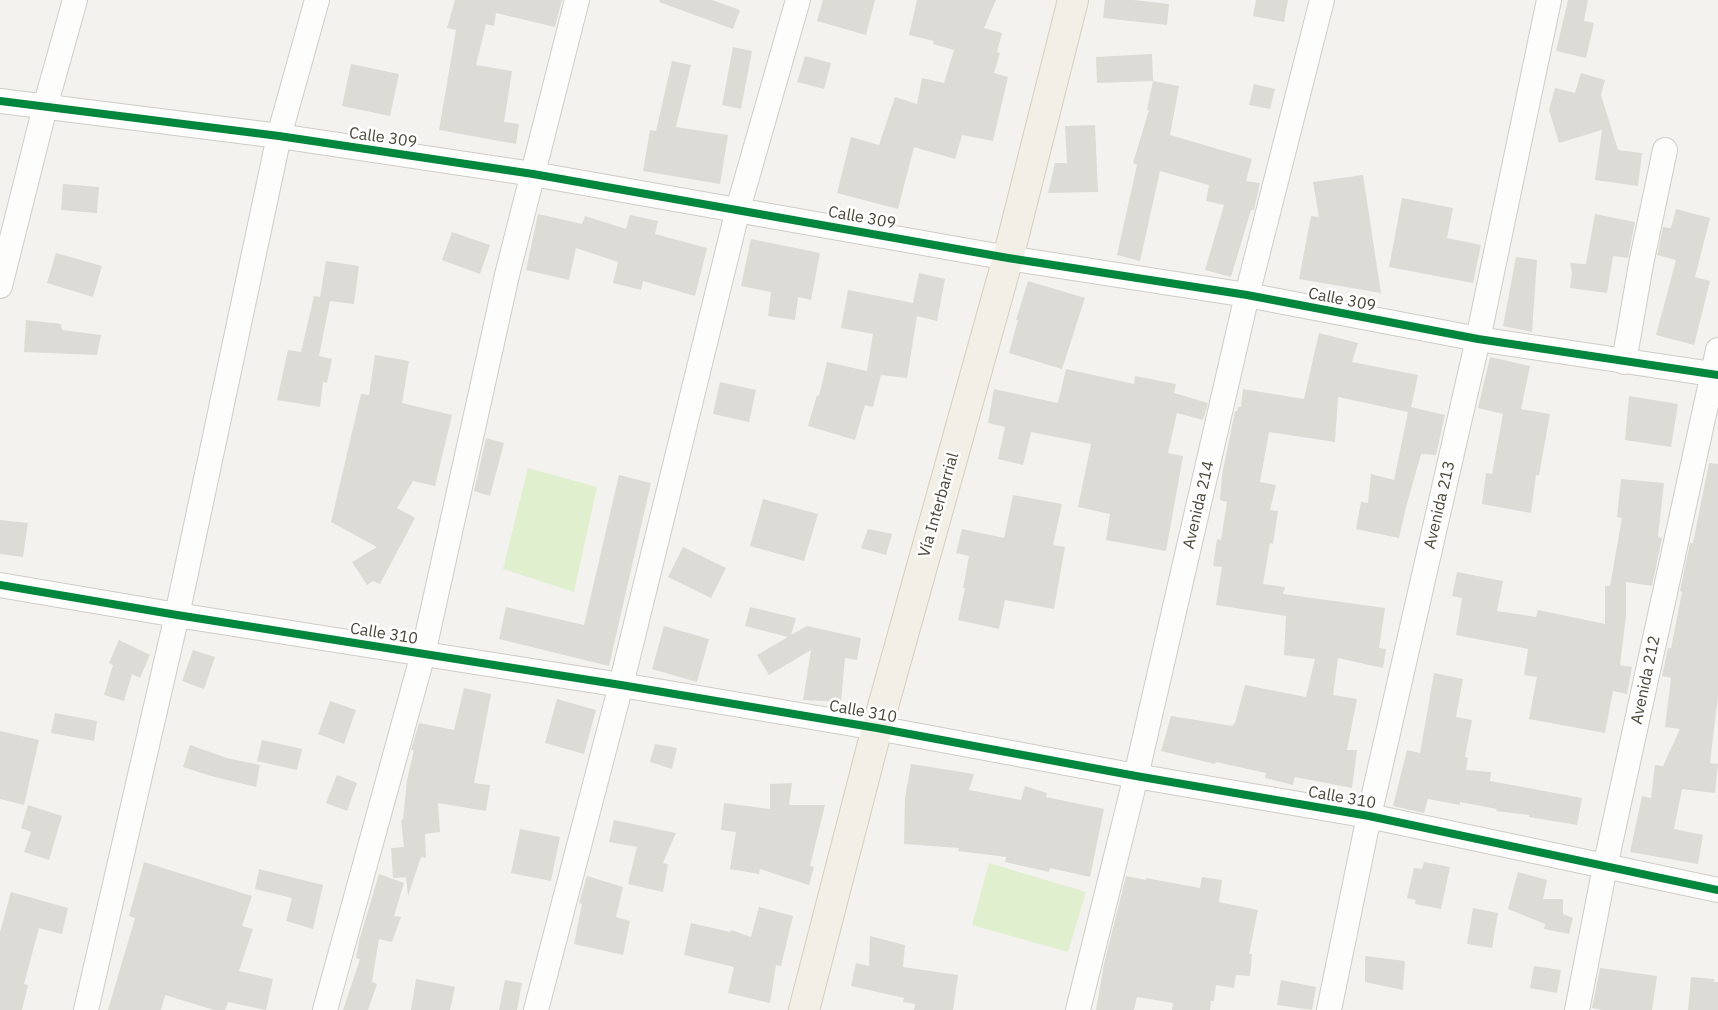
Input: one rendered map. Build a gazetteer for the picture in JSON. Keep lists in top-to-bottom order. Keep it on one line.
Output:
{"streets":{"main road":["Vía Interbarrial"],"street":["Calle 309","Avenida 214","Avenida 213","Calle 310","Avenida 212"]},"crossings":[["Calle 309","Vía Interbarrial"],["Calle 309","Avenida 214"],["Calle 309","Avenida 213"],["Calle 309","Avenida 212"],["Vía Interbarrial","Calle 310"],["Avenida 214","Calle 310"],["Avenida 213","Calle 310"],["Calle 310","Avenida 212"]]}
